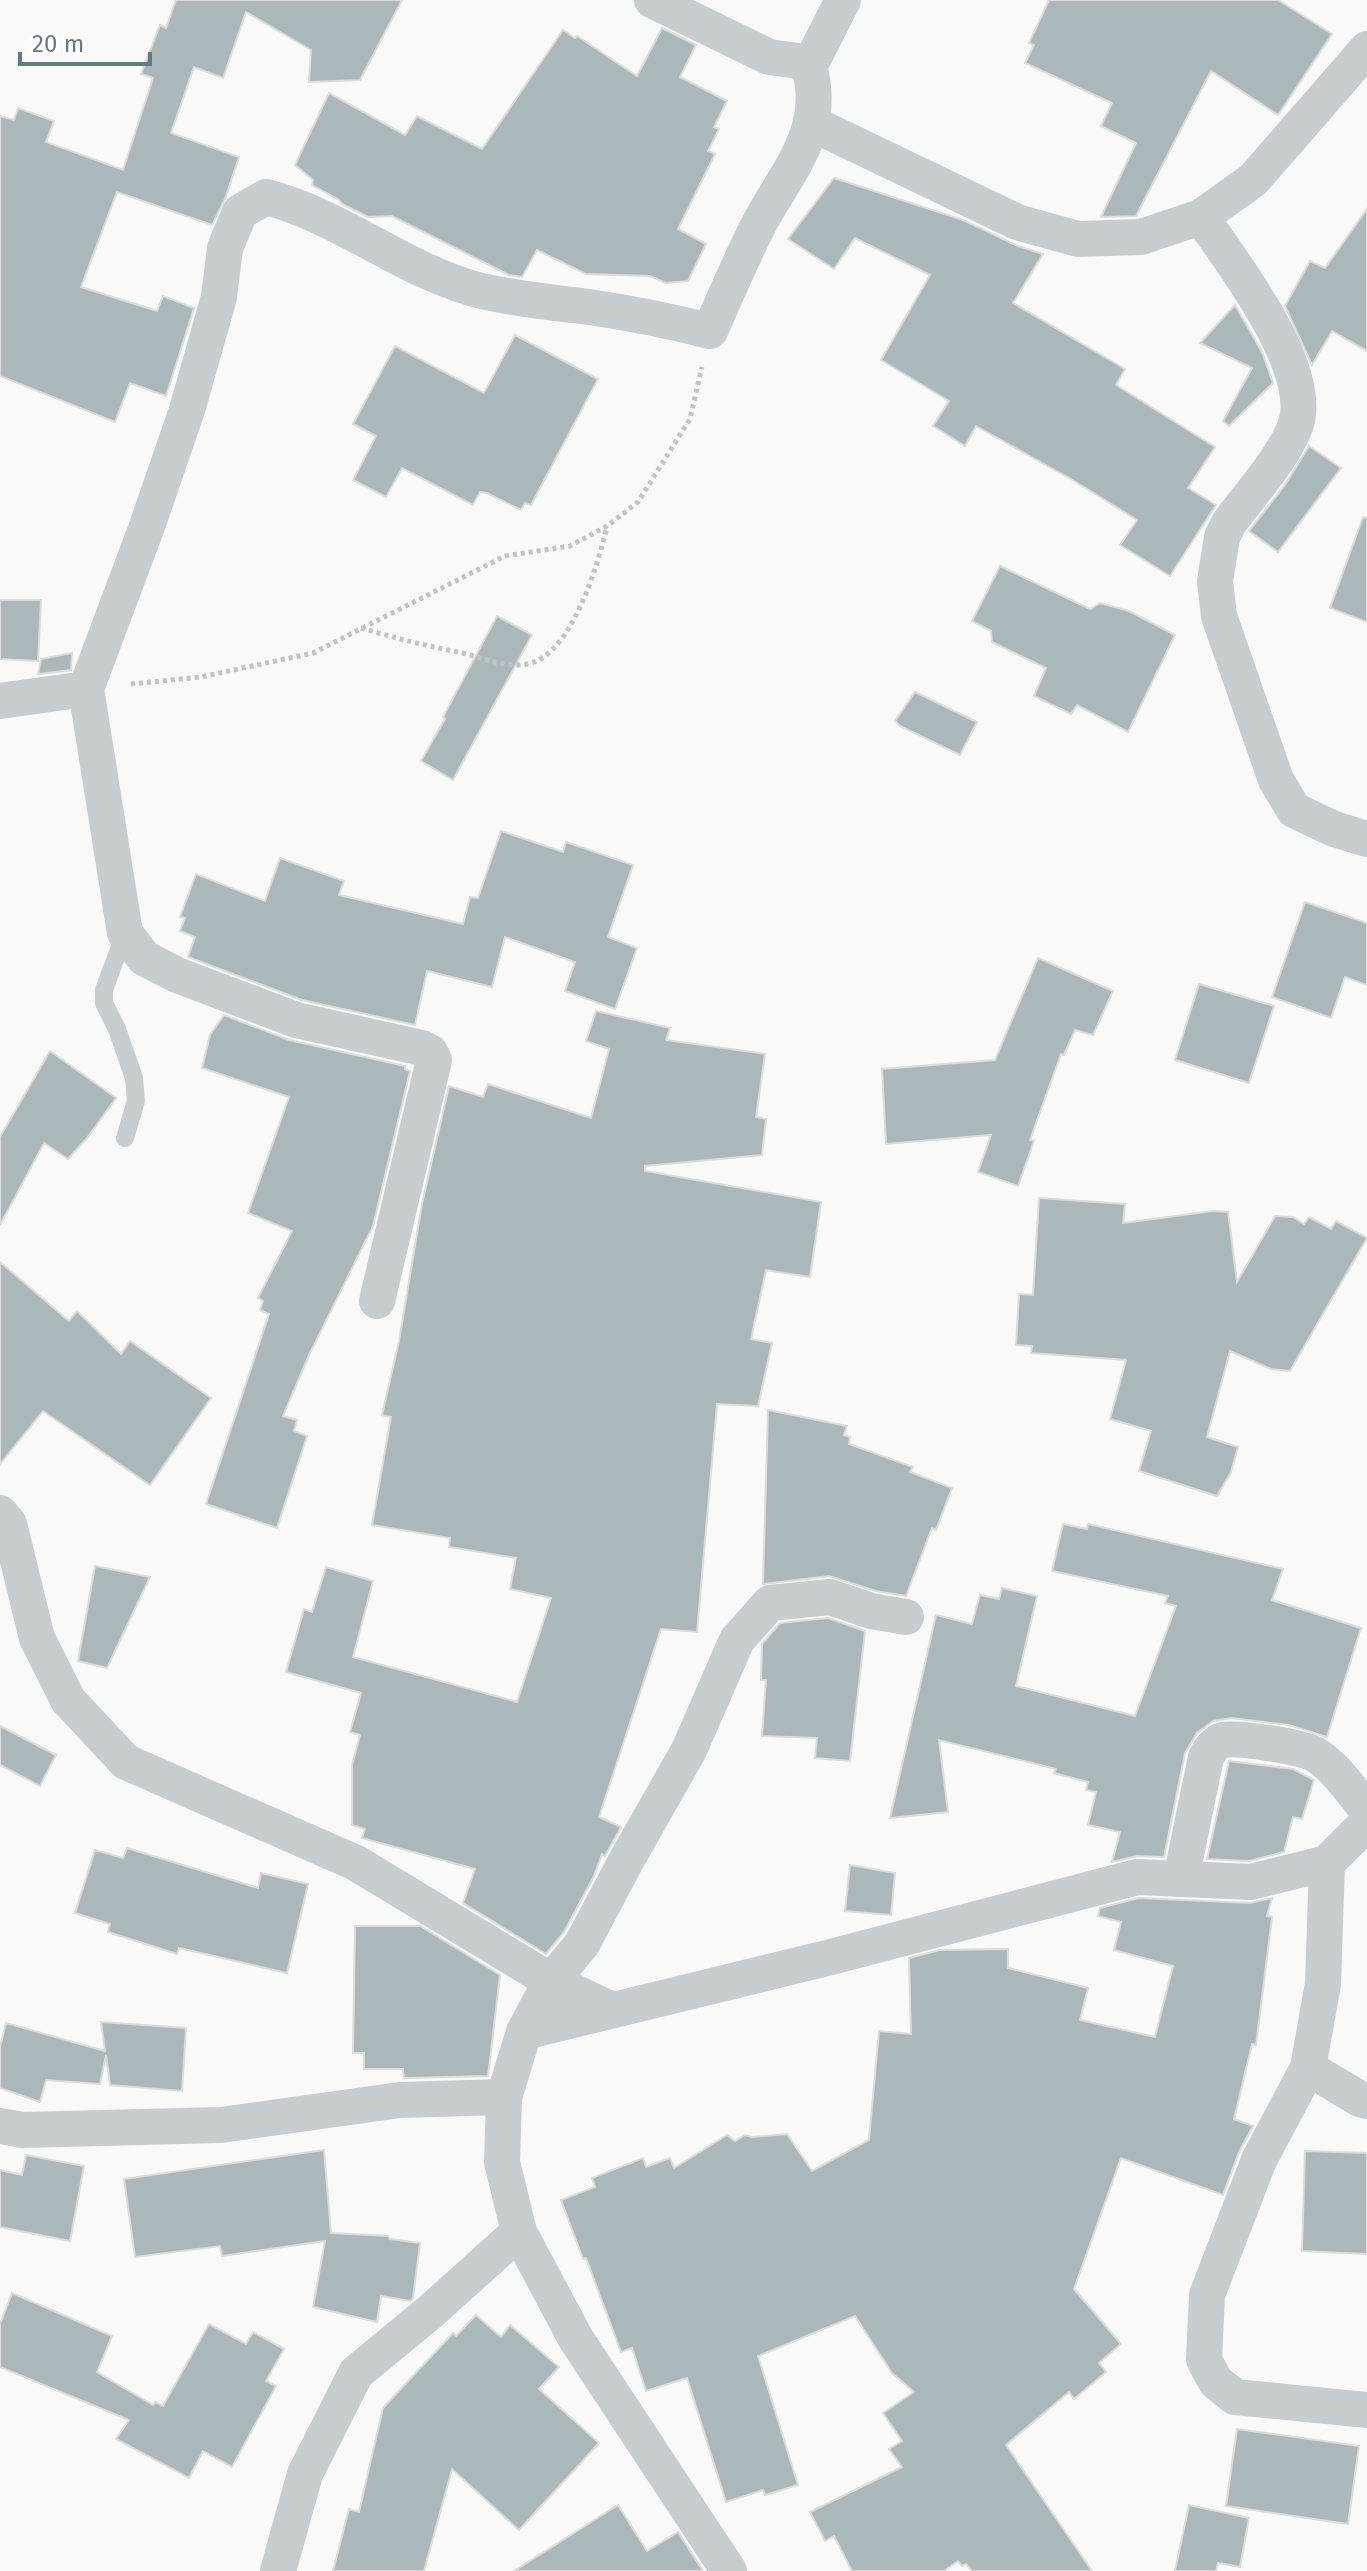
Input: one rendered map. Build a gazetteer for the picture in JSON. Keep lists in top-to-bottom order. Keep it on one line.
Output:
{"scale_bar":"20 m"}
